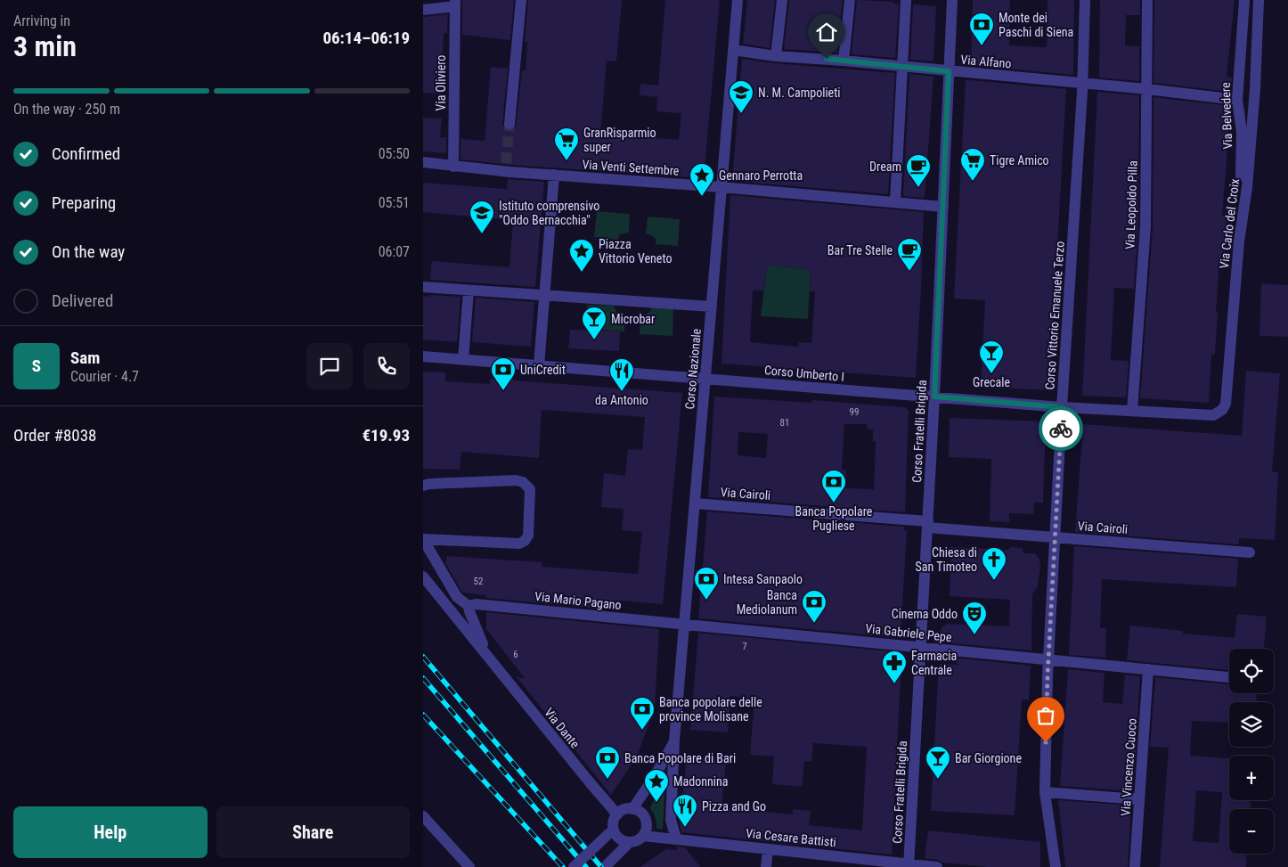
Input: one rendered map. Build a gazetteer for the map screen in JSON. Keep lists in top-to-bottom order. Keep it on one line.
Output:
{"streets":{"street":["Via Alfano","Via Oliviero","Via Belvedere","Via Venti Settembre","Via Leopoldo Pilla","Via Carlo del Croix","Corso Vittorio Emanuele Terzo","Corso Nazionale","Corso Umberto I","Corso Fratelli Brigida","Via Cairoli","Via Mario Pagano","Via Gabriele Pepe","Via Dante","Via Vincenzo Cuoco","Via Cesare Battisti"]},"crossings":[["Via Alfano","Via Belvedere"],["Via Alfano","Via Leopoldo Pilla"],["Via Alfano","Corso Vittorio Emanuele Terzo"],["Via Alfano","Corso Nazionale"],["Via Alfano","Corso Fratelli Brigida"],["Via Oliviero","Via Venti Settembre"],["Via Belvedere","Via Carlo del Croix"],["Via Venti Settembre","Corso Nazionale"],["Via Venti Settembre","Corso Fratelli Brigida"],["Via Leopoldo Pilla","Corso Umberto I"],["Via Carlo del Croix","Corso Umberto I"],["Corso Vittorio Emanuele Terzo","Corso Umberto I"],["Corso Vittorio Emanuele Terzo","Via Cairoli"],["Corso Vittorio Emanuele Terzo","Via Gabriele Pepe"],["Corso Nazionale","Corso Umberto I"],["Corso Nazionale","Via Cairoli"],["Corso Nazionale","Via Mario Pagano"],["Corso Nazionale","Via Gabriele Pepe"],["Corso Nazionale","Via Dante"],["Corso Nazionale","Via Cesare Battisti"],["Corso Umberto I","Corso Fratelli Brigida"],["Corso Fratelli Brigida","Via Cairoli"],["Corso Fratelli Brigida","Via Gabriele Pepe"],["Corso Fratelli Brigida","Via Cesare Battisti"],["Via Mario Pagano","Via Gabriele Pepe"],["Via Mario Pagano","Via Dante"],["Via Gabriele Pepe","Via Vincenzo Cuoco"],["Via Dante","Via Cesare Battisti"]],"places":{"bank":["Monte dei Paschi di Siena","UniCredit","Banca Popolare Pugliese","Intesa Sanpaolo","Banca Mediolanum","Banca popolare delle province Molisane","Banca Popolare di Bari"],"school or university":["N. M. Campolieti","Istituto comprensivo \"Oddo Bernacchia\""],"supermarket":["GranRisparmio super","Tigre Amico"],"cafe":["Dream","Bar Tre Stelle"],"place":["Gennaro Perrotta","Piazza Vittorio Veneto","Madonnina"],"bar":["Microbar","Grecale","Bar Giorgione"],"restaurant":["da Antonio","Pizza and Go"],"church":["Chiesa di San Timoteo"],"theatre":["Cinema Oddo"],"pharmacy":["Farmacia Centrale"]},"house_numbers":["99","81","52","7","6"],"page":{"heading":["3 min","Arriving in","06:14–06:19"],"panel":["Sam","Courier · 4.7","Order #8038","€19.93"],"bar":"On the way · 250 m","list":[["Confirmed","05:50"],["Preparing","05:51"],["On the way","06:07"],"Delivered"],"round":"S","map_buttons":["+","−"],"buttons":["Help","Share"]}}
